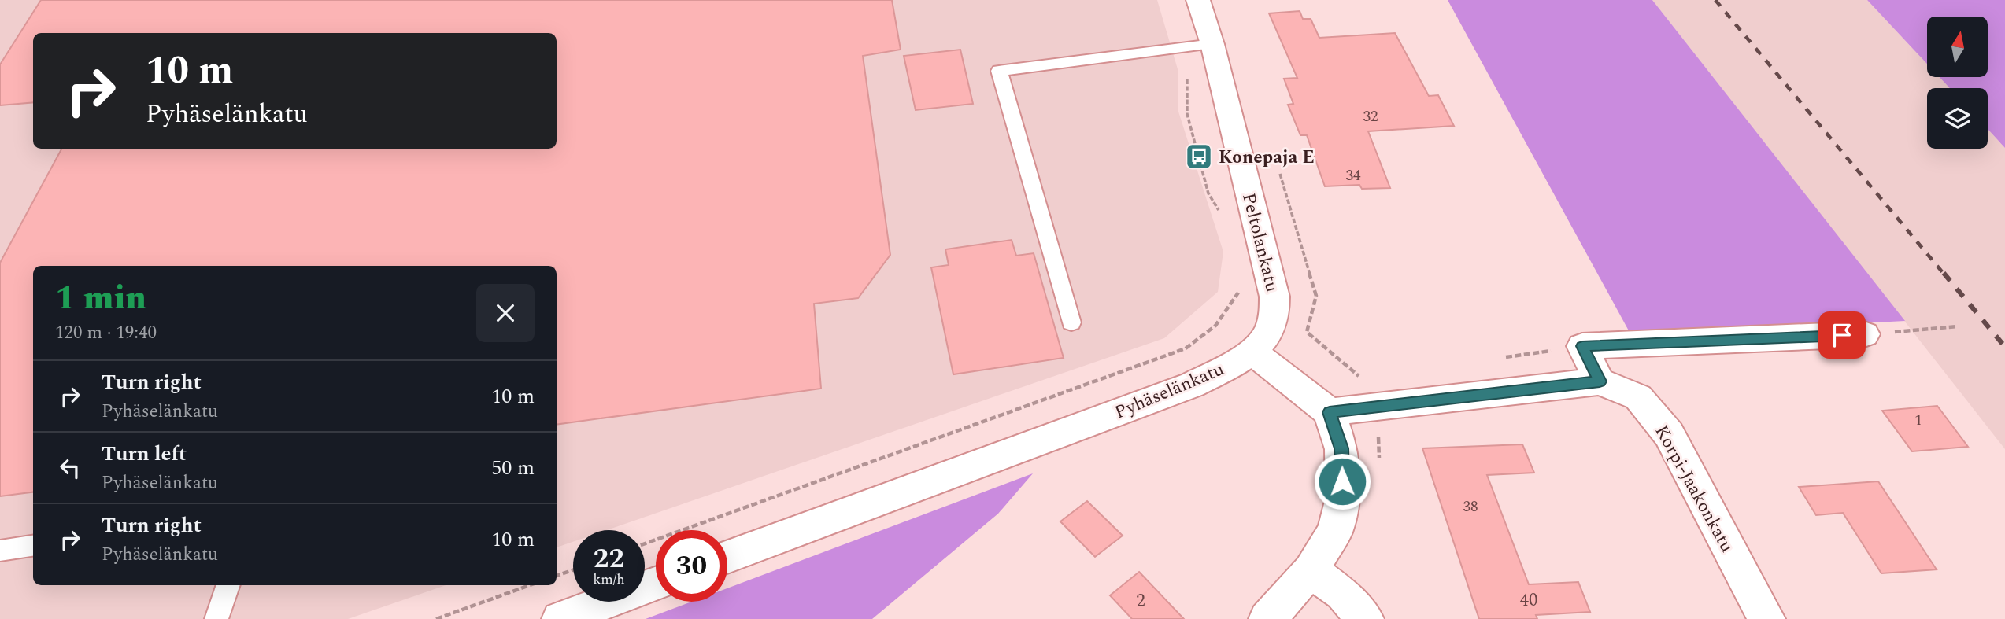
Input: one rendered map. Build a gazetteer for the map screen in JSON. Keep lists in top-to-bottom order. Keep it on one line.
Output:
{"streets":{"street":["Peltolankatu","Pyhäselänkatu","Korpi-Jaakonkatu"]},"crossings":[["Peltolankatu","Pyhäselänkatu"]],"places":{"bus stop":["Konepaja E"]},"house_numbers":["32","34","1","38","40","2"],"north":"top","page":{"turn":["10 m","Pyhäselänkatu"],"heading":["1 min","120 m · 19:40"],"list":[{"name":"Turn right","note":"Pyhäselänkatu","value":"10 m"},{"name":"Turn left","note":"Pyhäselänkatu","value":"50 m"},{"name":"Turn right","note":"Pyhäselänkatu","value":"10 m"}],"speed":"22 km/h","limit":"30"}}
